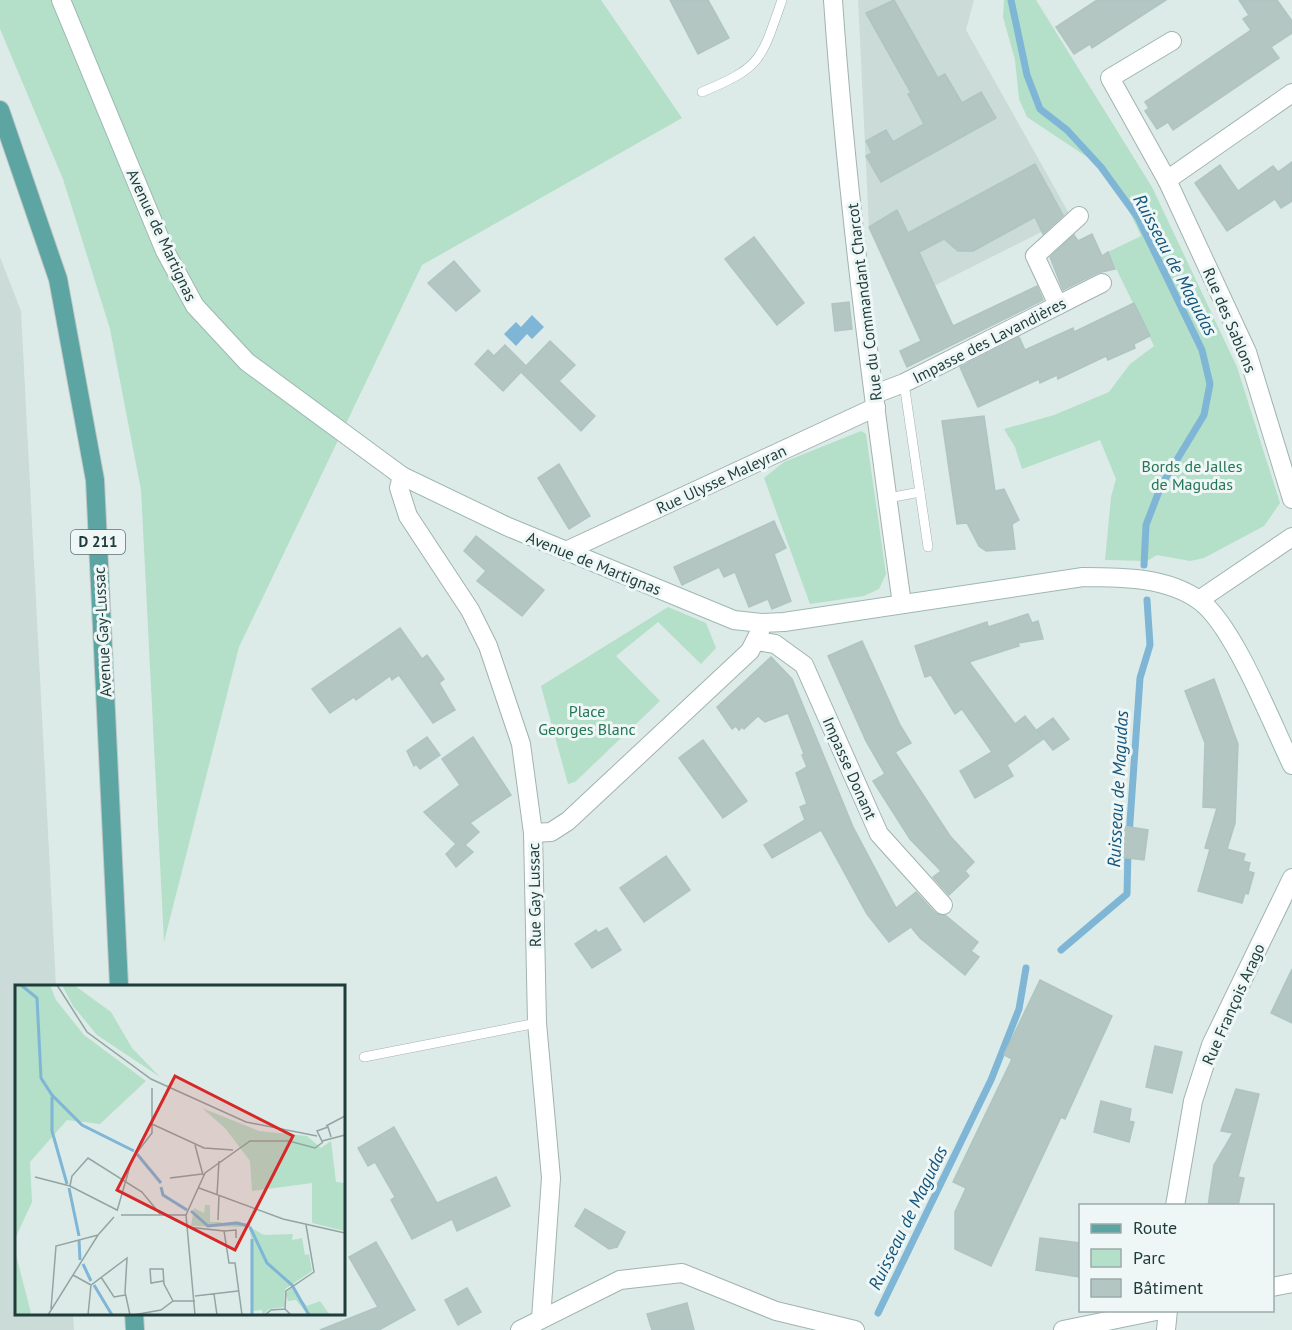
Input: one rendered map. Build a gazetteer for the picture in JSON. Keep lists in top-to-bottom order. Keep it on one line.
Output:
{"streets":{"main road":["D 211","Avenue Gay-Lussac"],"street":["Avenue de Martignas","Rue du Commandant Charcot","Rue des Sablons","Impasse des Lavandières","Rue Ulysse Maleyran","Impasse Donant","Rue Gay Lussac","Rue François Arago"]},"crossings":[["Avenue de Martignas","Rue du Commandant Charcot"],["Avenue de Martignas","Rue Ulysse Maleyran"],["Avenue de Martignas","Rue Gay Lussac"],["Rue du Commandant Charcot","Impasse des Lavandières"],["Rue du Commandant Charcot","Rue Ulysse Maleyran"],["Impasse des Lavandières","Rue Ulysse Maleyran"]],"water":["Ruisseau de Magudas"],"parks":["Bords de Jalles de Magudas","Place Georges Blanc"],"legend":["Route","Parc","Bâtiment"]}
